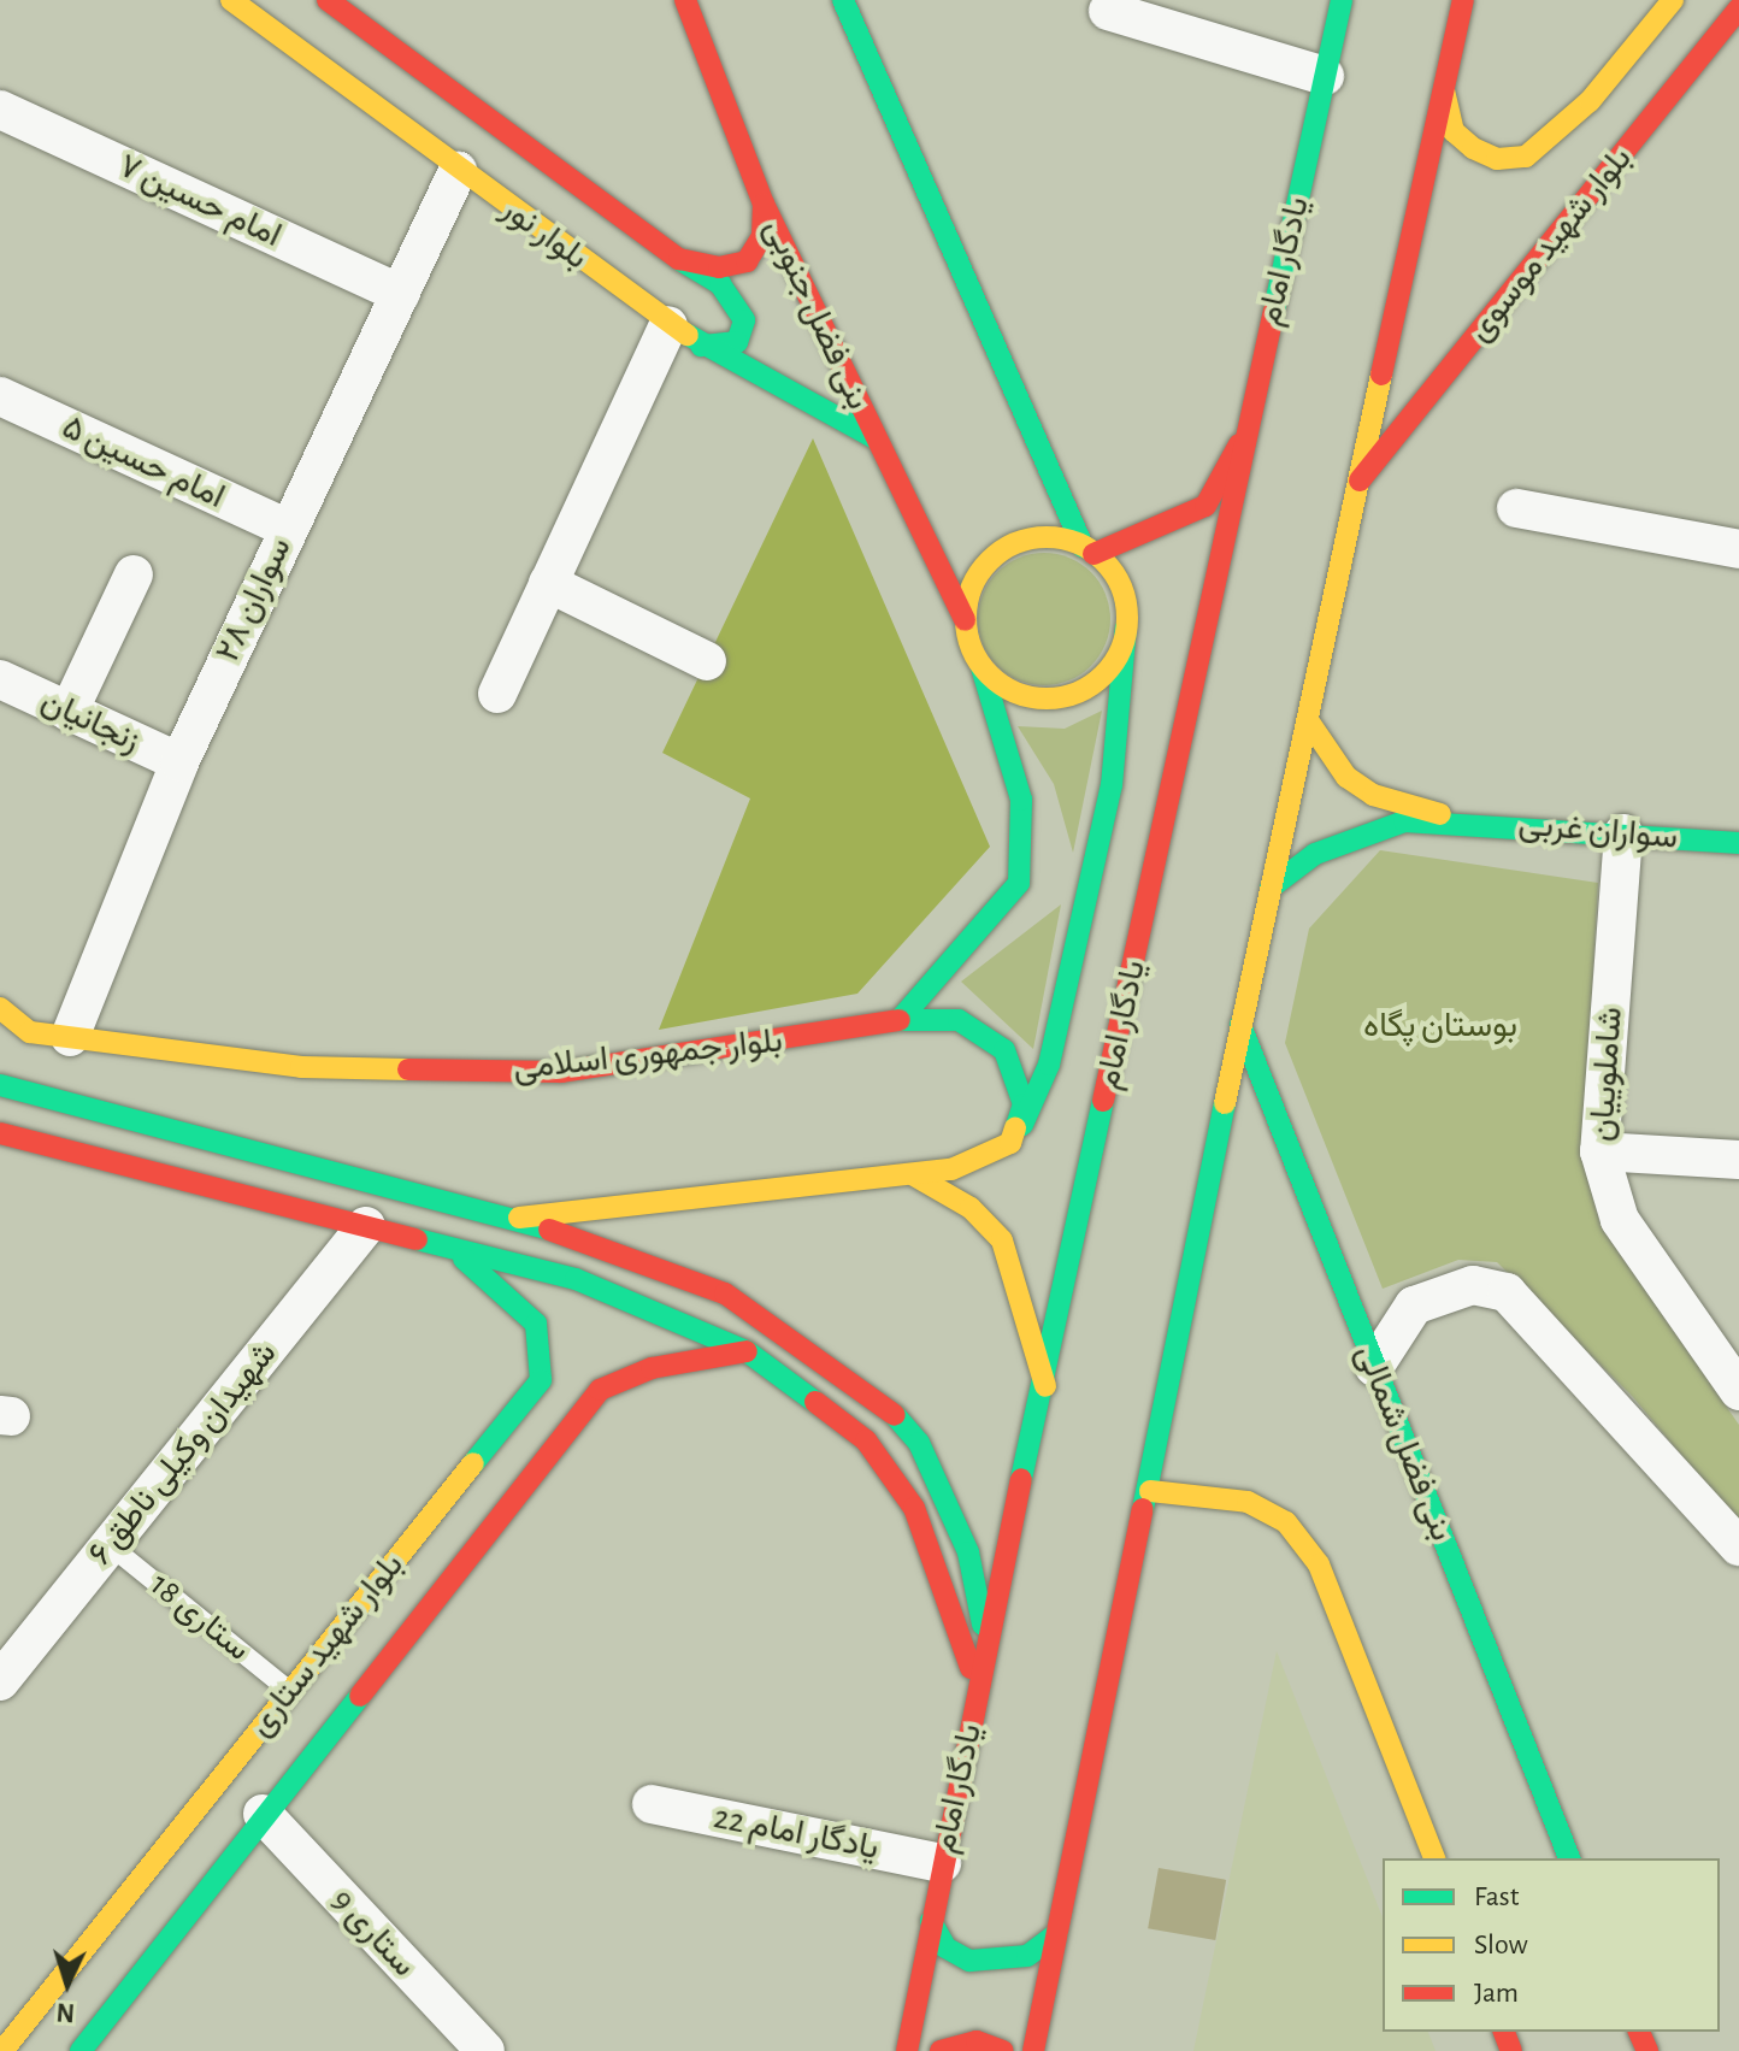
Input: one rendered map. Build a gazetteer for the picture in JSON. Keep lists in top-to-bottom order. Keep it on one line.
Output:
{"streets":{"main road":["بلوار نور","بلوار شهید موسوی","یادگار امام","بنی فضل جنوبی","سواران غربی","بلوار جمهوری اسلامی","بنی فضل شمالی","بلوار شهید ستاری"],"street":["امام حسین ۷","امام حسین ۵","سواران ۲۸","زنجانیان","شاملوییان","شهیدان وکیلی ناطق ۶","یادگار امام 22","ستاری 9"],"lane":["ستاری 18"]},"crossings":[["امام حسین ۷","سواران ۲۸"],["بلوار نور","بنی فضل جنوبی"],["بلوار نور","سواران ۲۸"],["یادگار امام","یادگار امام 22"],["امام حسین ۵","سواران ۲۸"],["سواران ۲۸","زنجانیان"],["سواران ۲۸","بلوار جمهوری اسلامی"],["سواران غربی","شاملوییان"],["شهیدان وکیلی ناطق ۶","ستاری 18"],["ستاری 18","بلوار شهید ستاری"],["بلوار شهید ستاری","ستاری 9"]],"parks":["بوستان پگاه"],"legend":["Fast","Slow","Jam"],"north":"bottom"}
